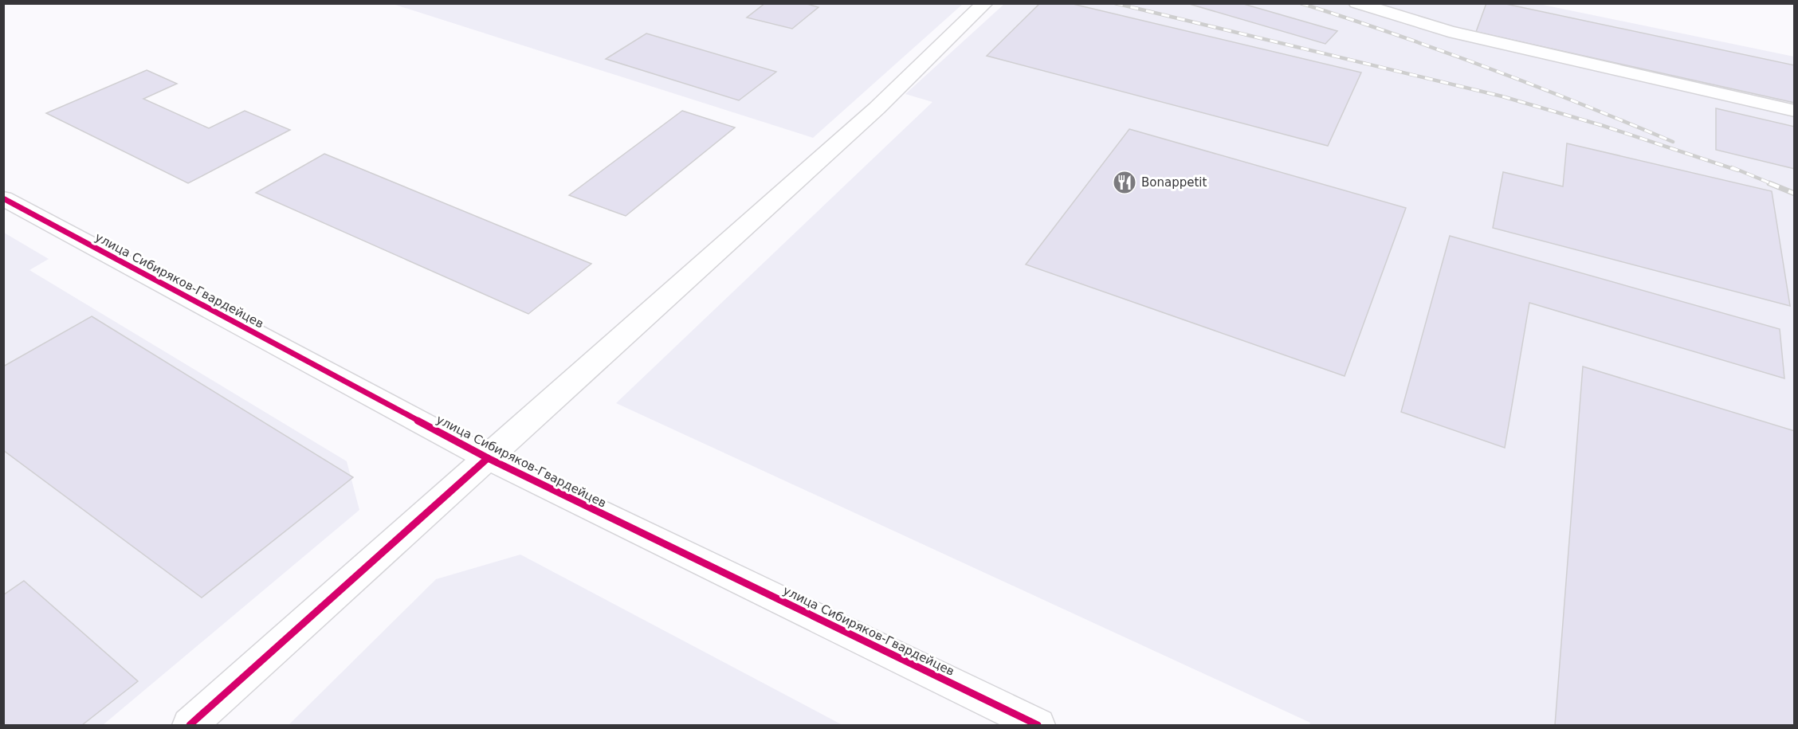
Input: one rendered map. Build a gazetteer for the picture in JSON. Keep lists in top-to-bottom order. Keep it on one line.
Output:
{"streets":{"street":["улица Сибиряков-Гвардейцев"]},"places":{"restaurant":["Bonappetit"]}}
